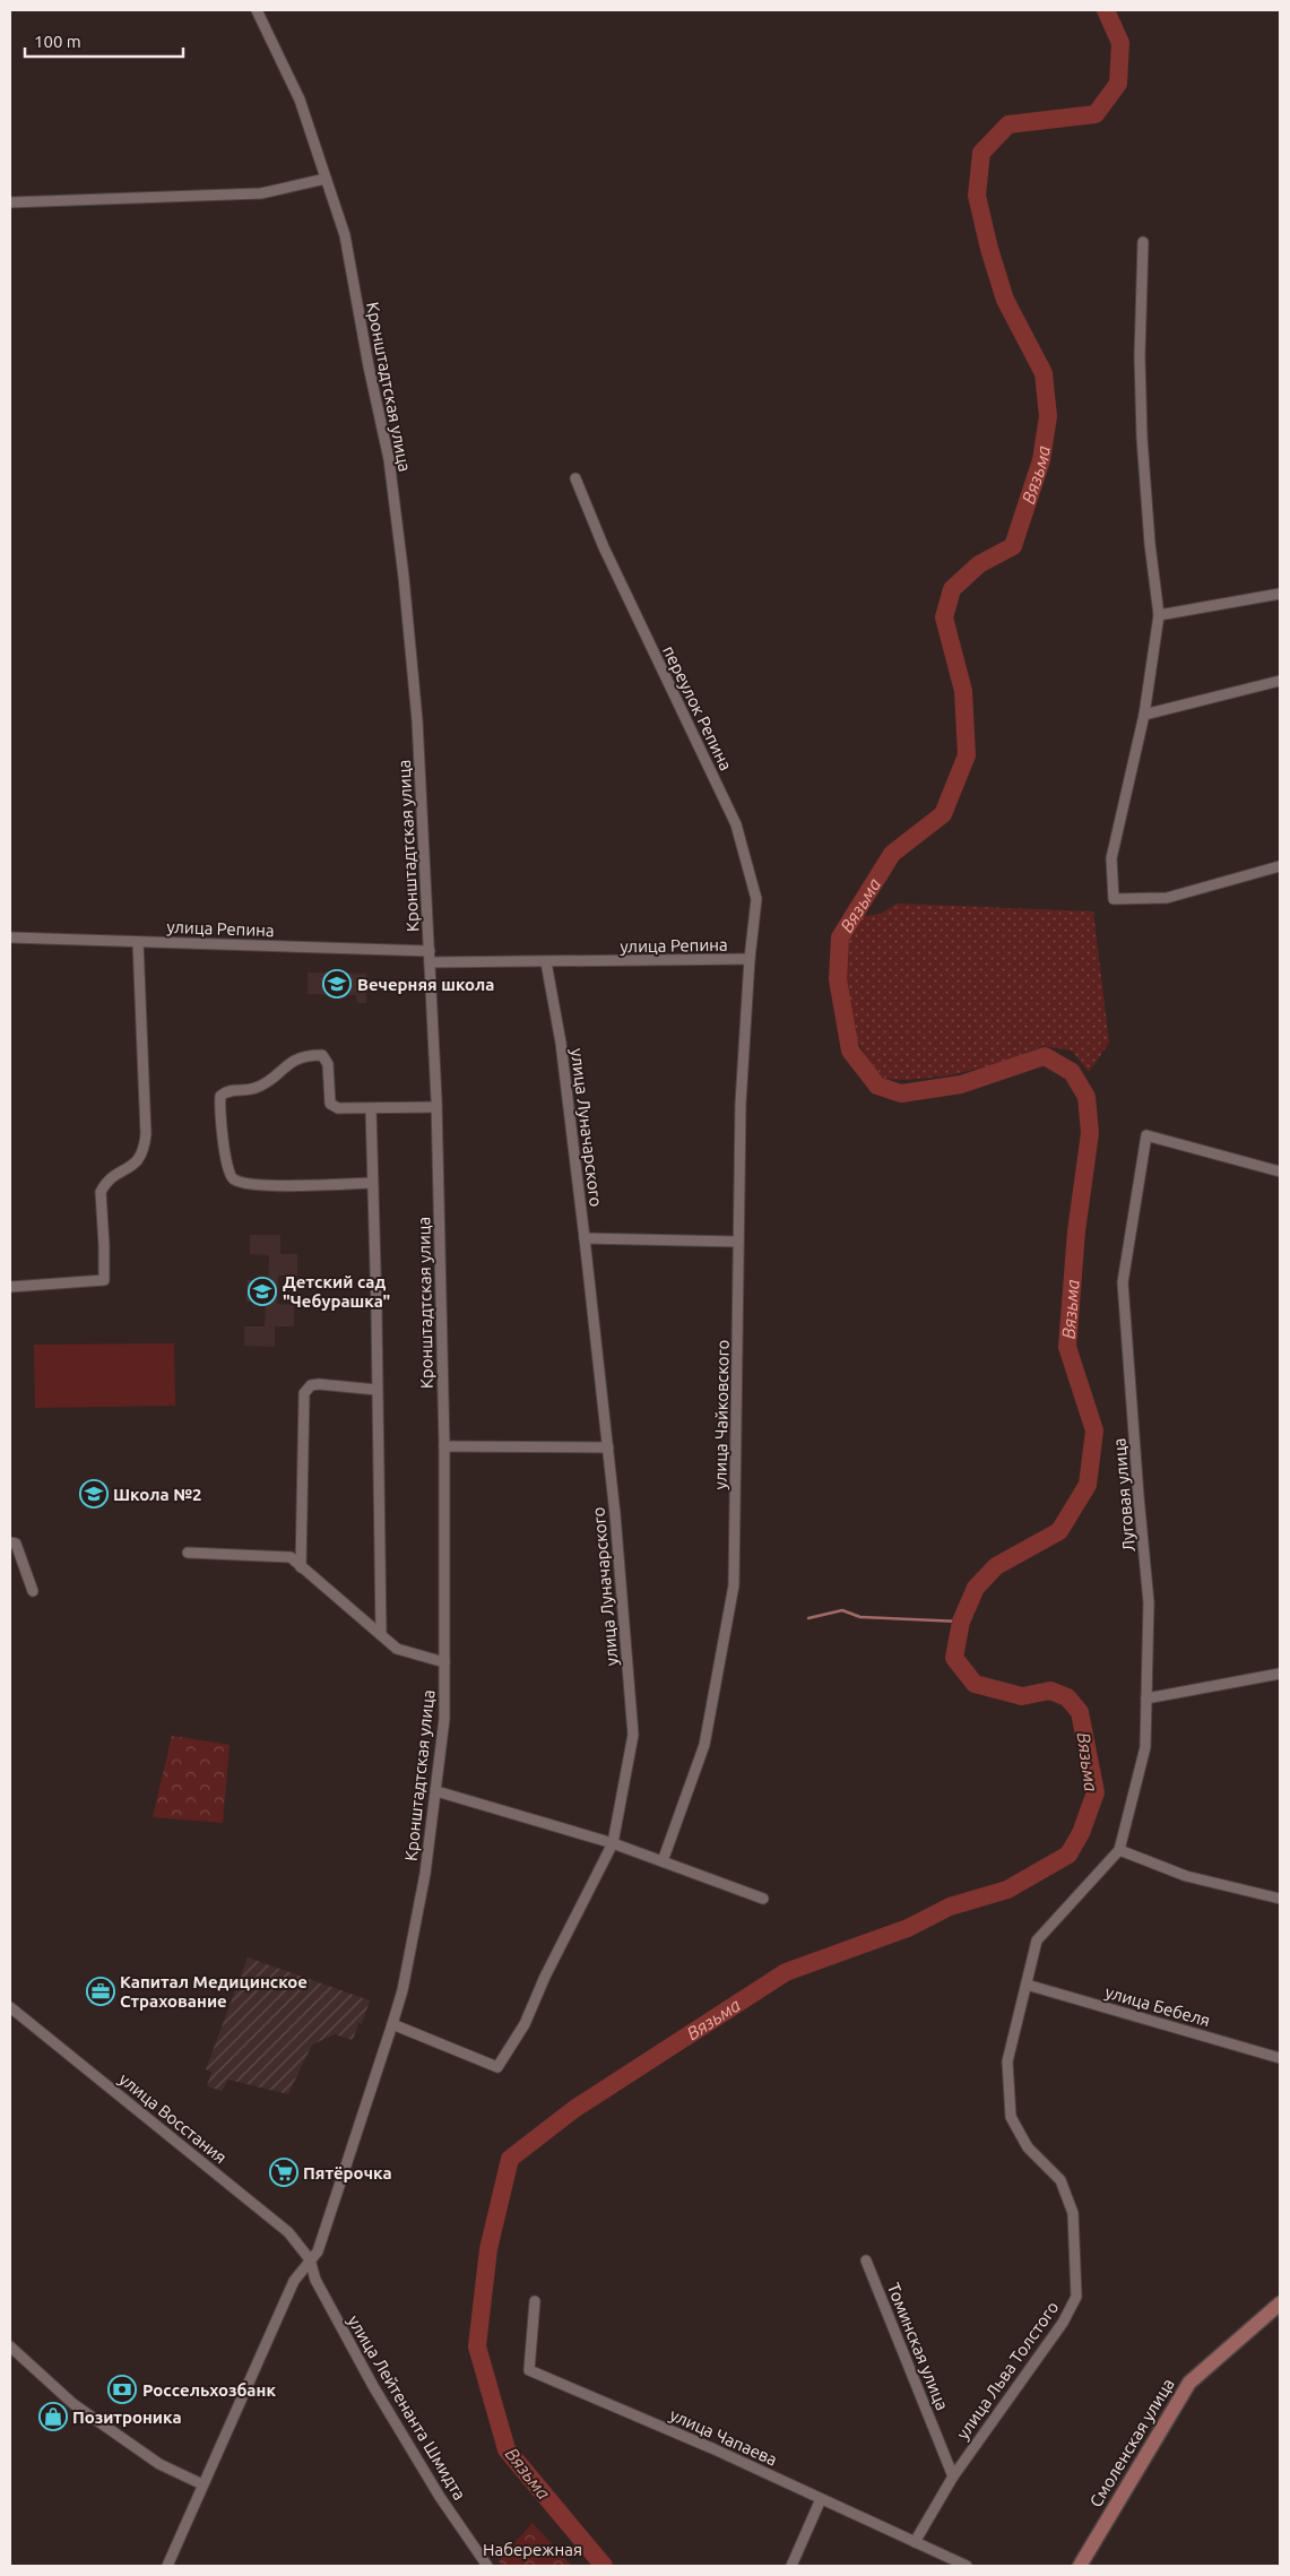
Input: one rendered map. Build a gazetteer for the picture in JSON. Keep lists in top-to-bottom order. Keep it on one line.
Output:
{"streets":{"main road":["Смоленская улица"],"street":["Кронштадтская улица","переулок Репина","улица Репина","улица Луначарского","улица Чайковского","Луговая улица","улица Бебеля","улица Восстания","Томинская улица","улица Льва Толстого","улица Лейтенанта Шмидта","улица Чапаева"]},"crossings":[["Кронштадтская улица","улица Репина"],["Кронштадтская улица","улица Луначарского"],["Кронштадтская улица","улица Восстания"],["Кронштадтская улица","улица Лейтенанта Шмидта"],["переулок Репина","улица Репина"],["переулок Репина","улица Чайковского"],["улица Репина","улица Луначарского"],["улица Репина","улица Чайковского"],["Луговая улица","улица Льва Толстого"],["улица Бебеля","улица Льва Толстого"],["улица Восстания","улица Лейтенанта Шмидта"],["Томинская улица","улица Льва Толстого"],["улица Льва Толстого","улица Чапаева"]],"water":["Вязьма"],"parks":["Набережная"],"places":{"school or university":["Вечерняя школа","Детский сад \"Чебурашка\"","Школа №2"],"office":["Капитал Медицинское Страхование"],"supermarket":["Пятёрочка"],"bank":["Россельхозбанк"],"shop":["Позитроника"]},"scale_bar":"100 m"}
